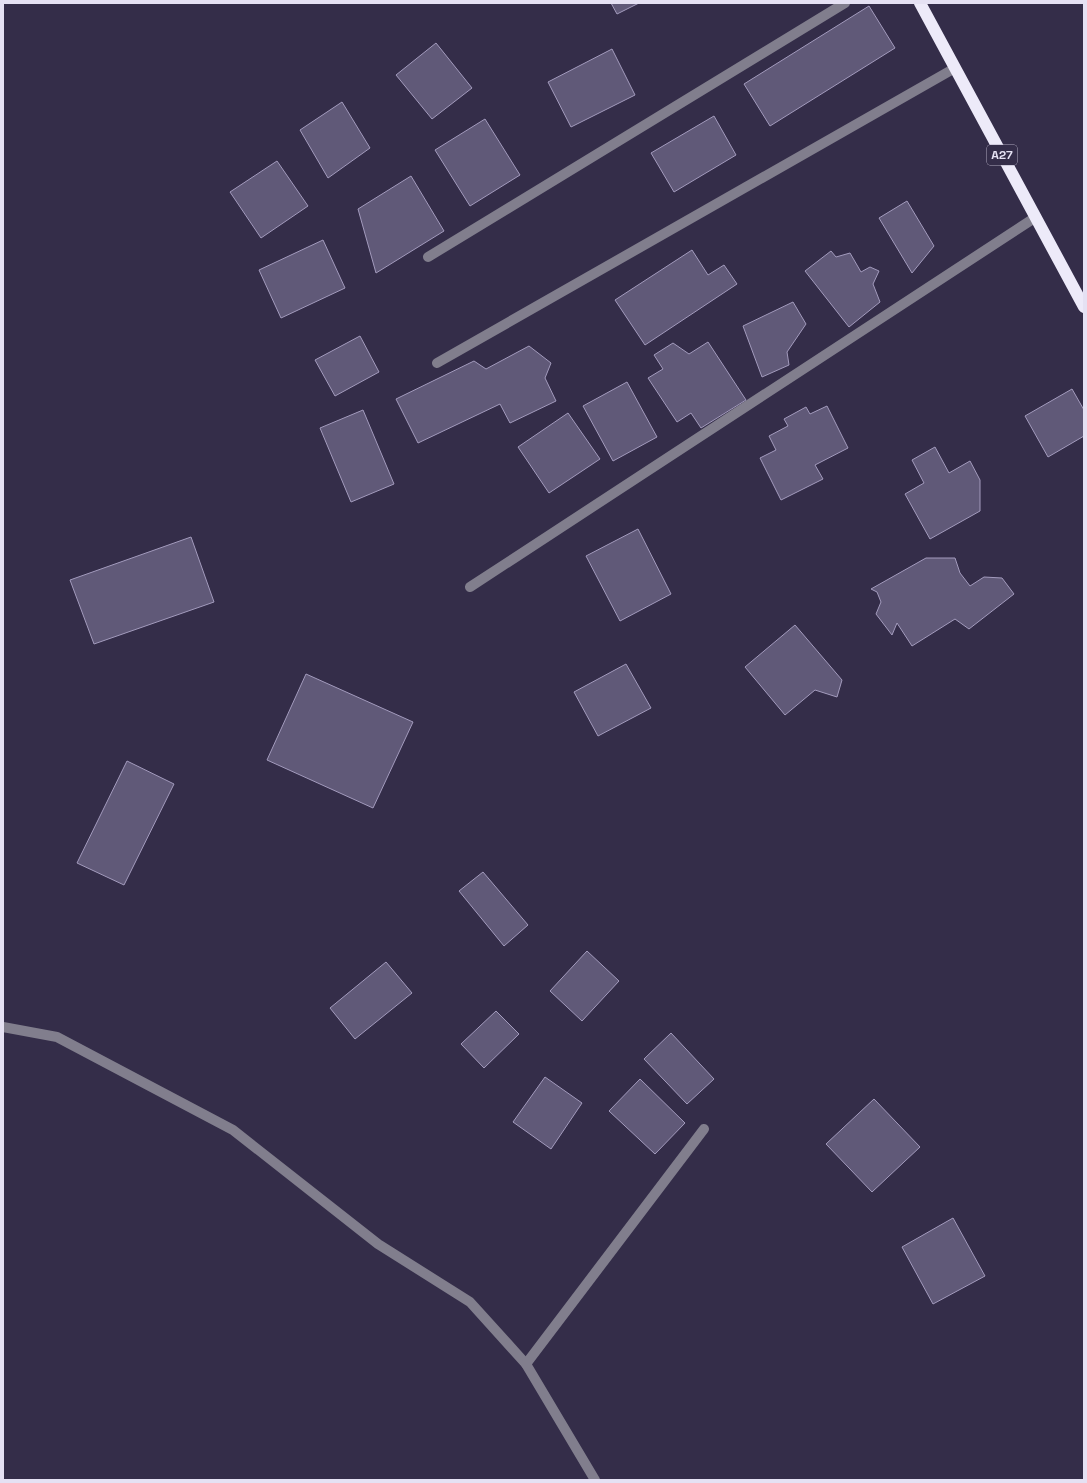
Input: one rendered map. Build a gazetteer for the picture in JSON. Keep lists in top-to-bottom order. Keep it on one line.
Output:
{"streets":{"highway":["A27"]}}
